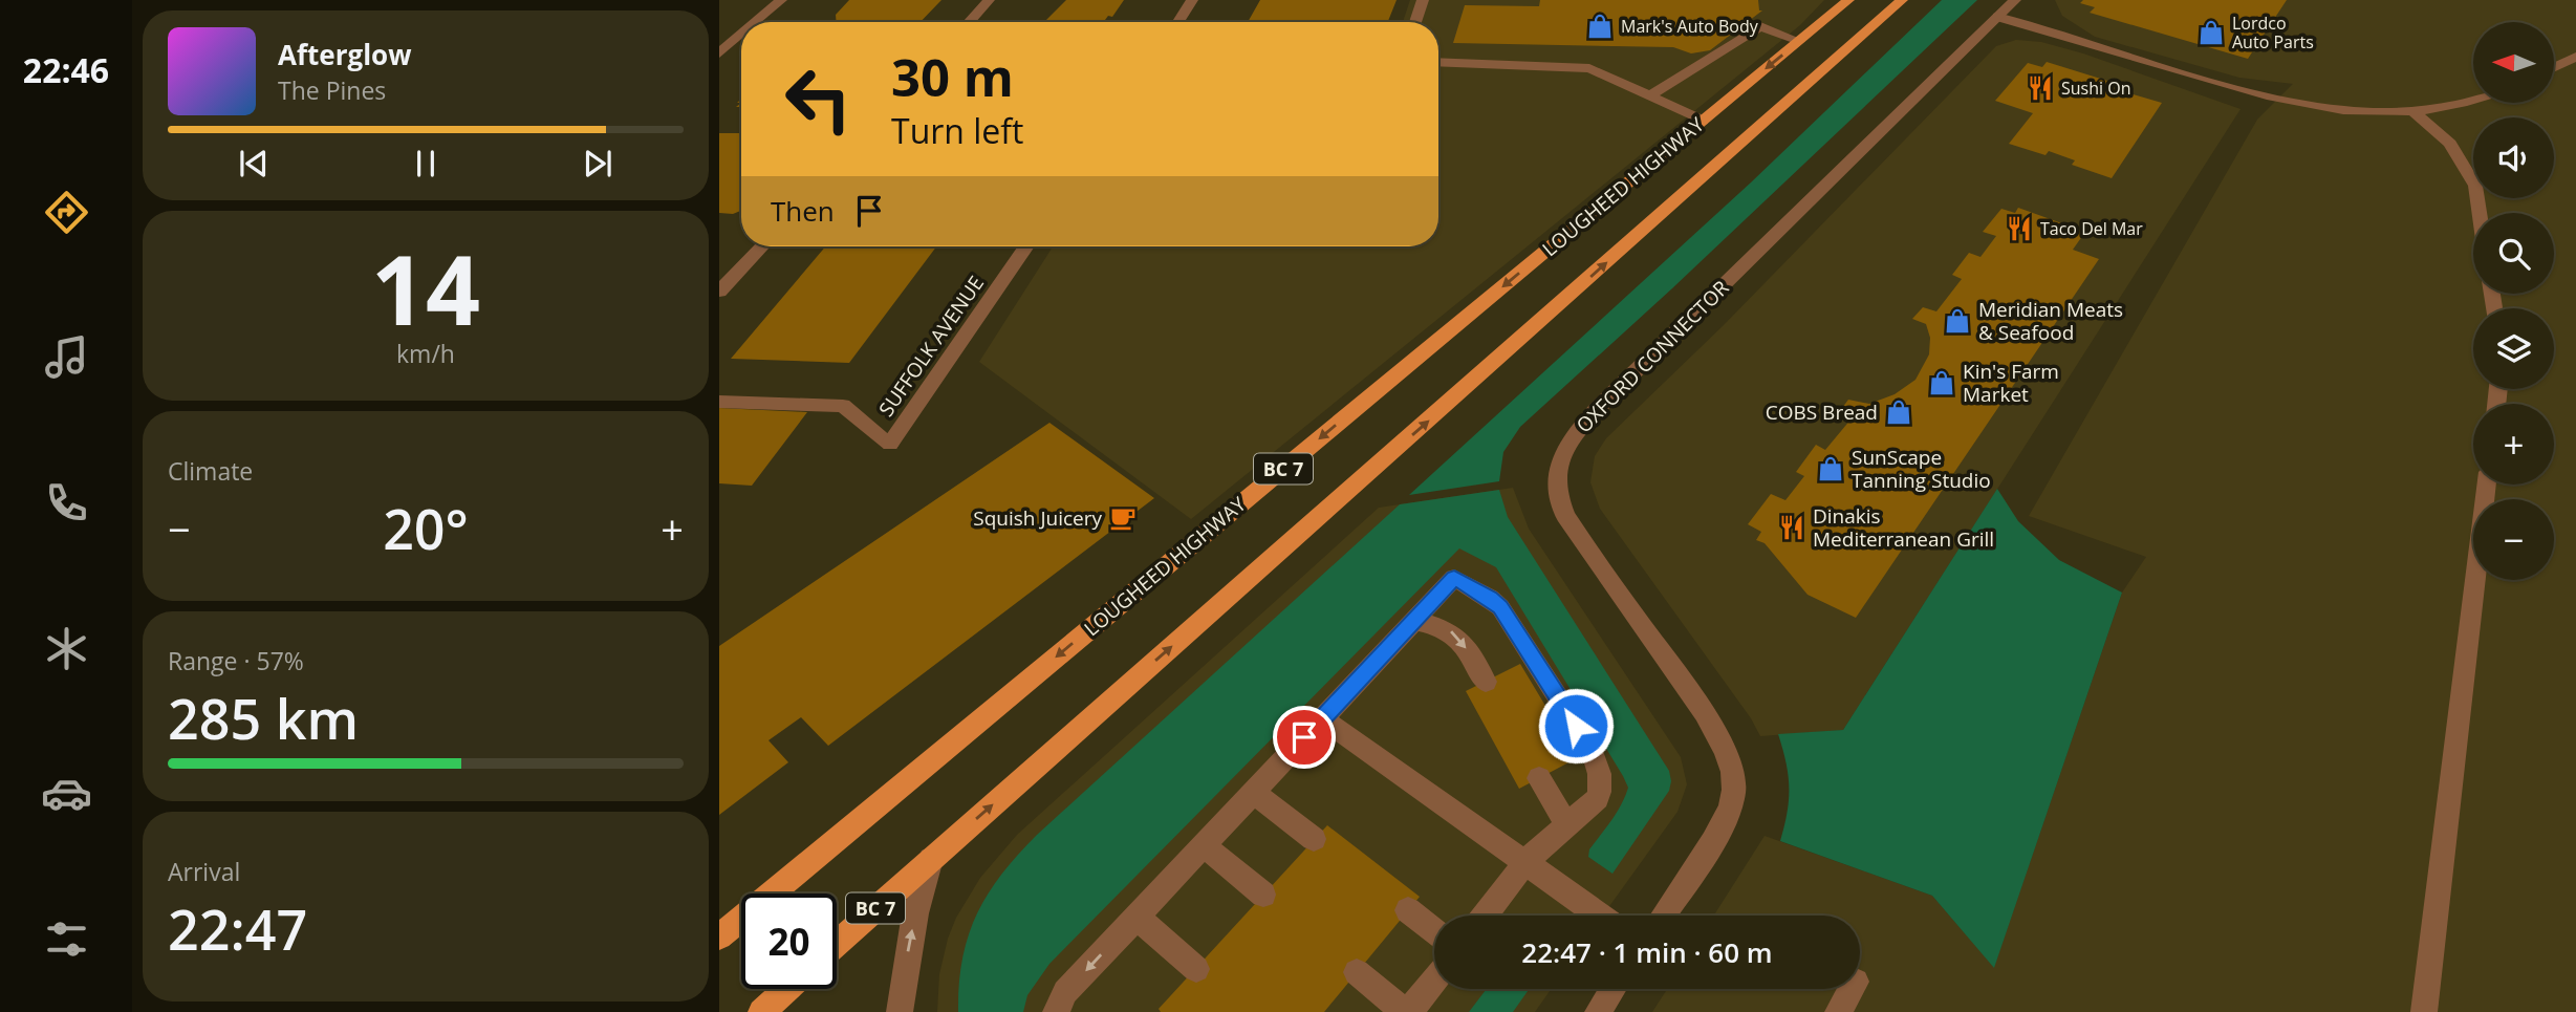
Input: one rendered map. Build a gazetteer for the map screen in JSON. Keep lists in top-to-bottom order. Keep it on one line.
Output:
{"streets":{"main road":["LOUGHEED HIGHWAY","BC 7"],"street":["SUFFOLK AVENUE","OXFORD CONNECTOR"]},"places":{"shop":["Mark's Auto Body","Lordco Auto Parts","Meridian Meats & Seafood","Kin's Farm Market","COBS Bread","SunScape Tanning Studio"],"restaurant":["Sushi On","Taco Del Mar","Dinakis Mediterranean Grill"],"cafe":["Squish Juicery"]},"north":"left","page":{"tabs":"22:46","map_buttons":["+","−"],"turn":["30 m","Turn left"],"song":["Afterglow","The Pines"],"then":"Then","tile":[["14","km/h"],"Climate",["Range · 57%","285 km"],["Arrival","22:47"]],"heat":["−","20°","+"],"limit":"20","trip":"22:47 · 1 min · 60 m"}}
